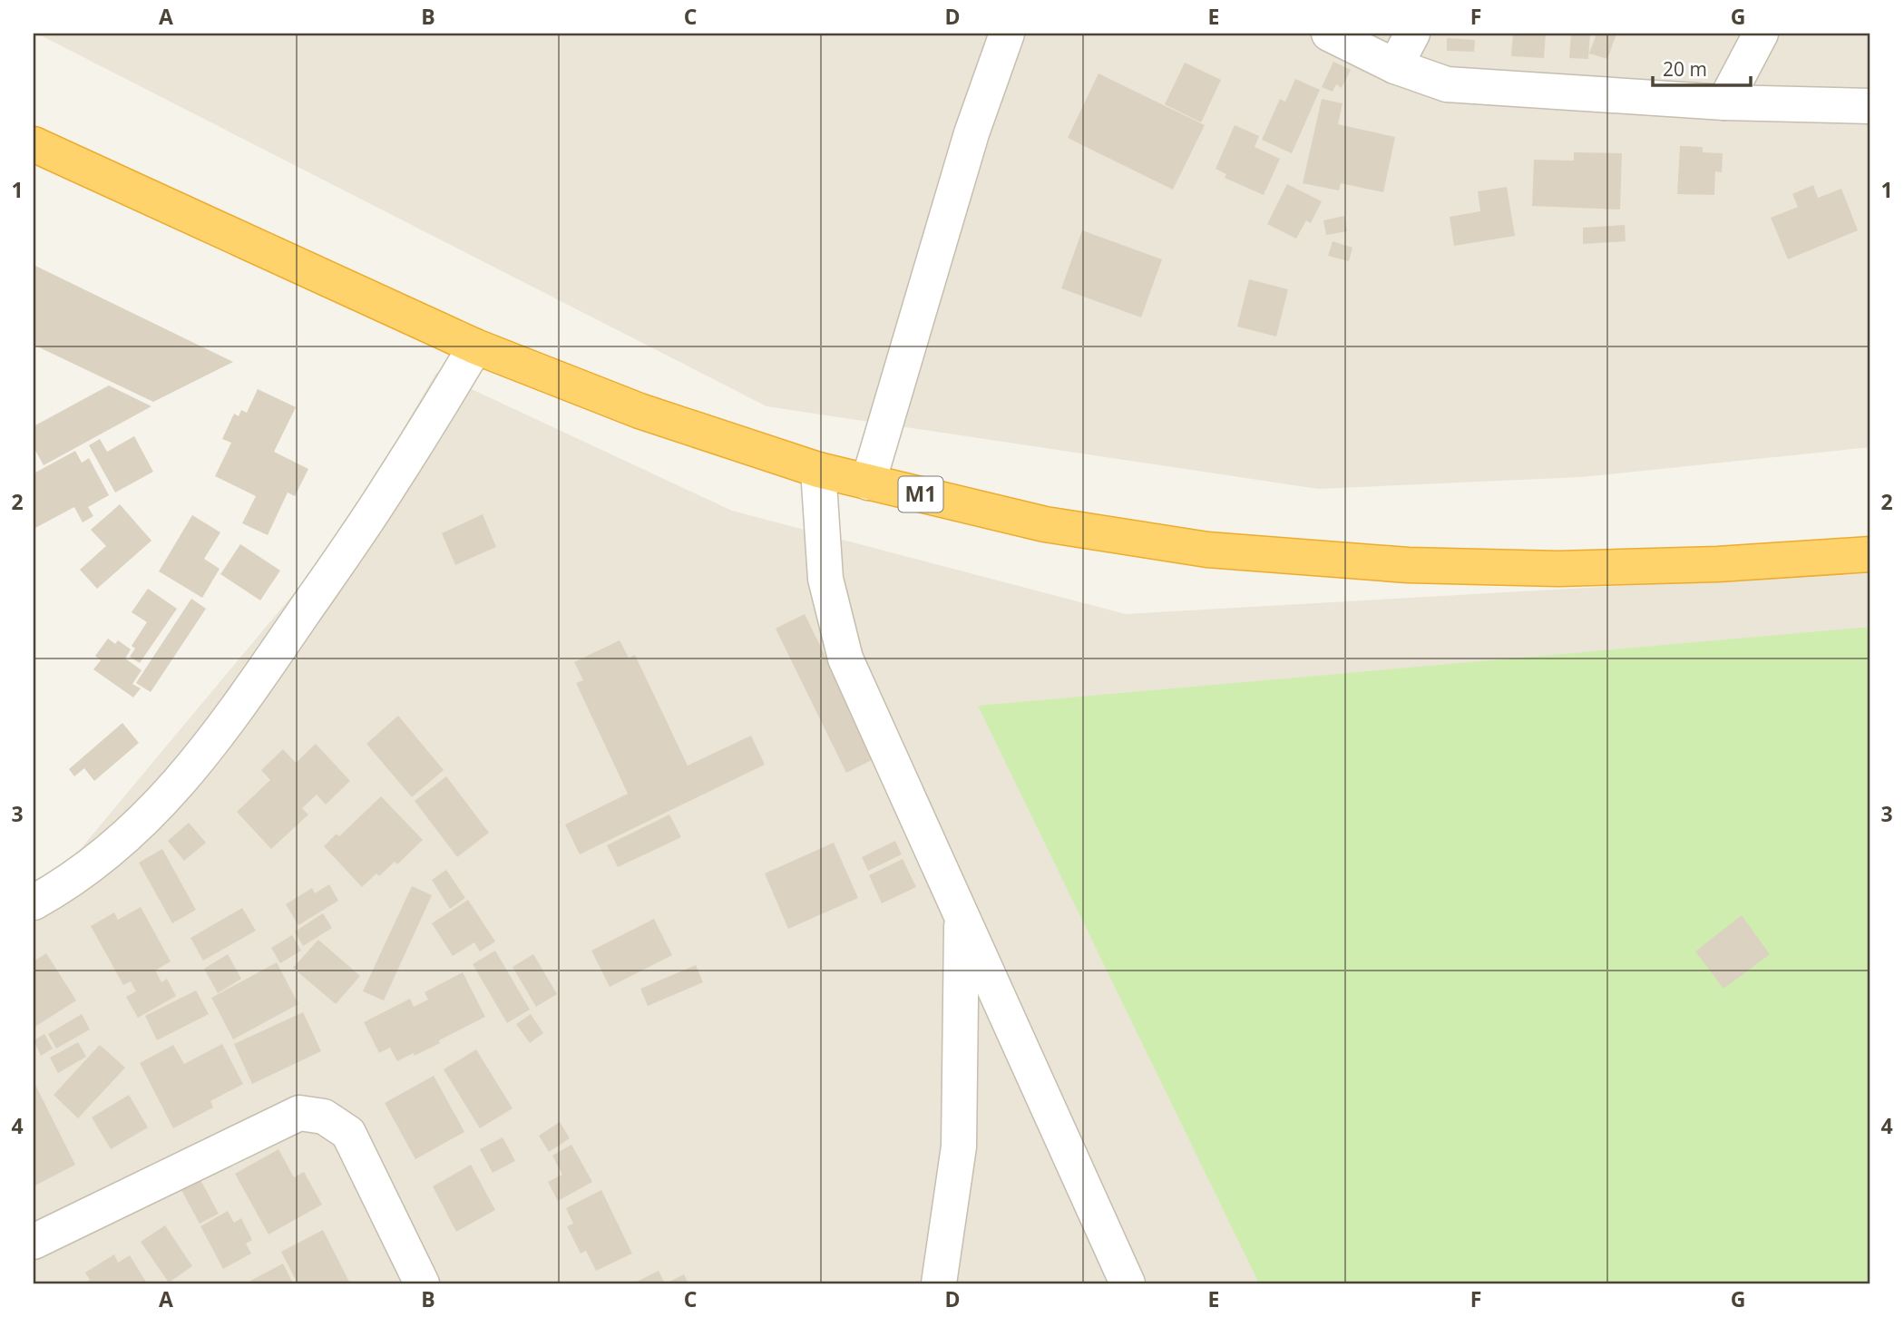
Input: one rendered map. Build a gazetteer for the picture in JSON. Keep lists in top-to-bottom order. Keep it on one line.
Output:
{"streets":{"highway":["M1"]},"scale_bar":"20 m","grid":{"columns":["A","B","C","D","E","F","G"],"rows":["1","2","3","4"]}}
